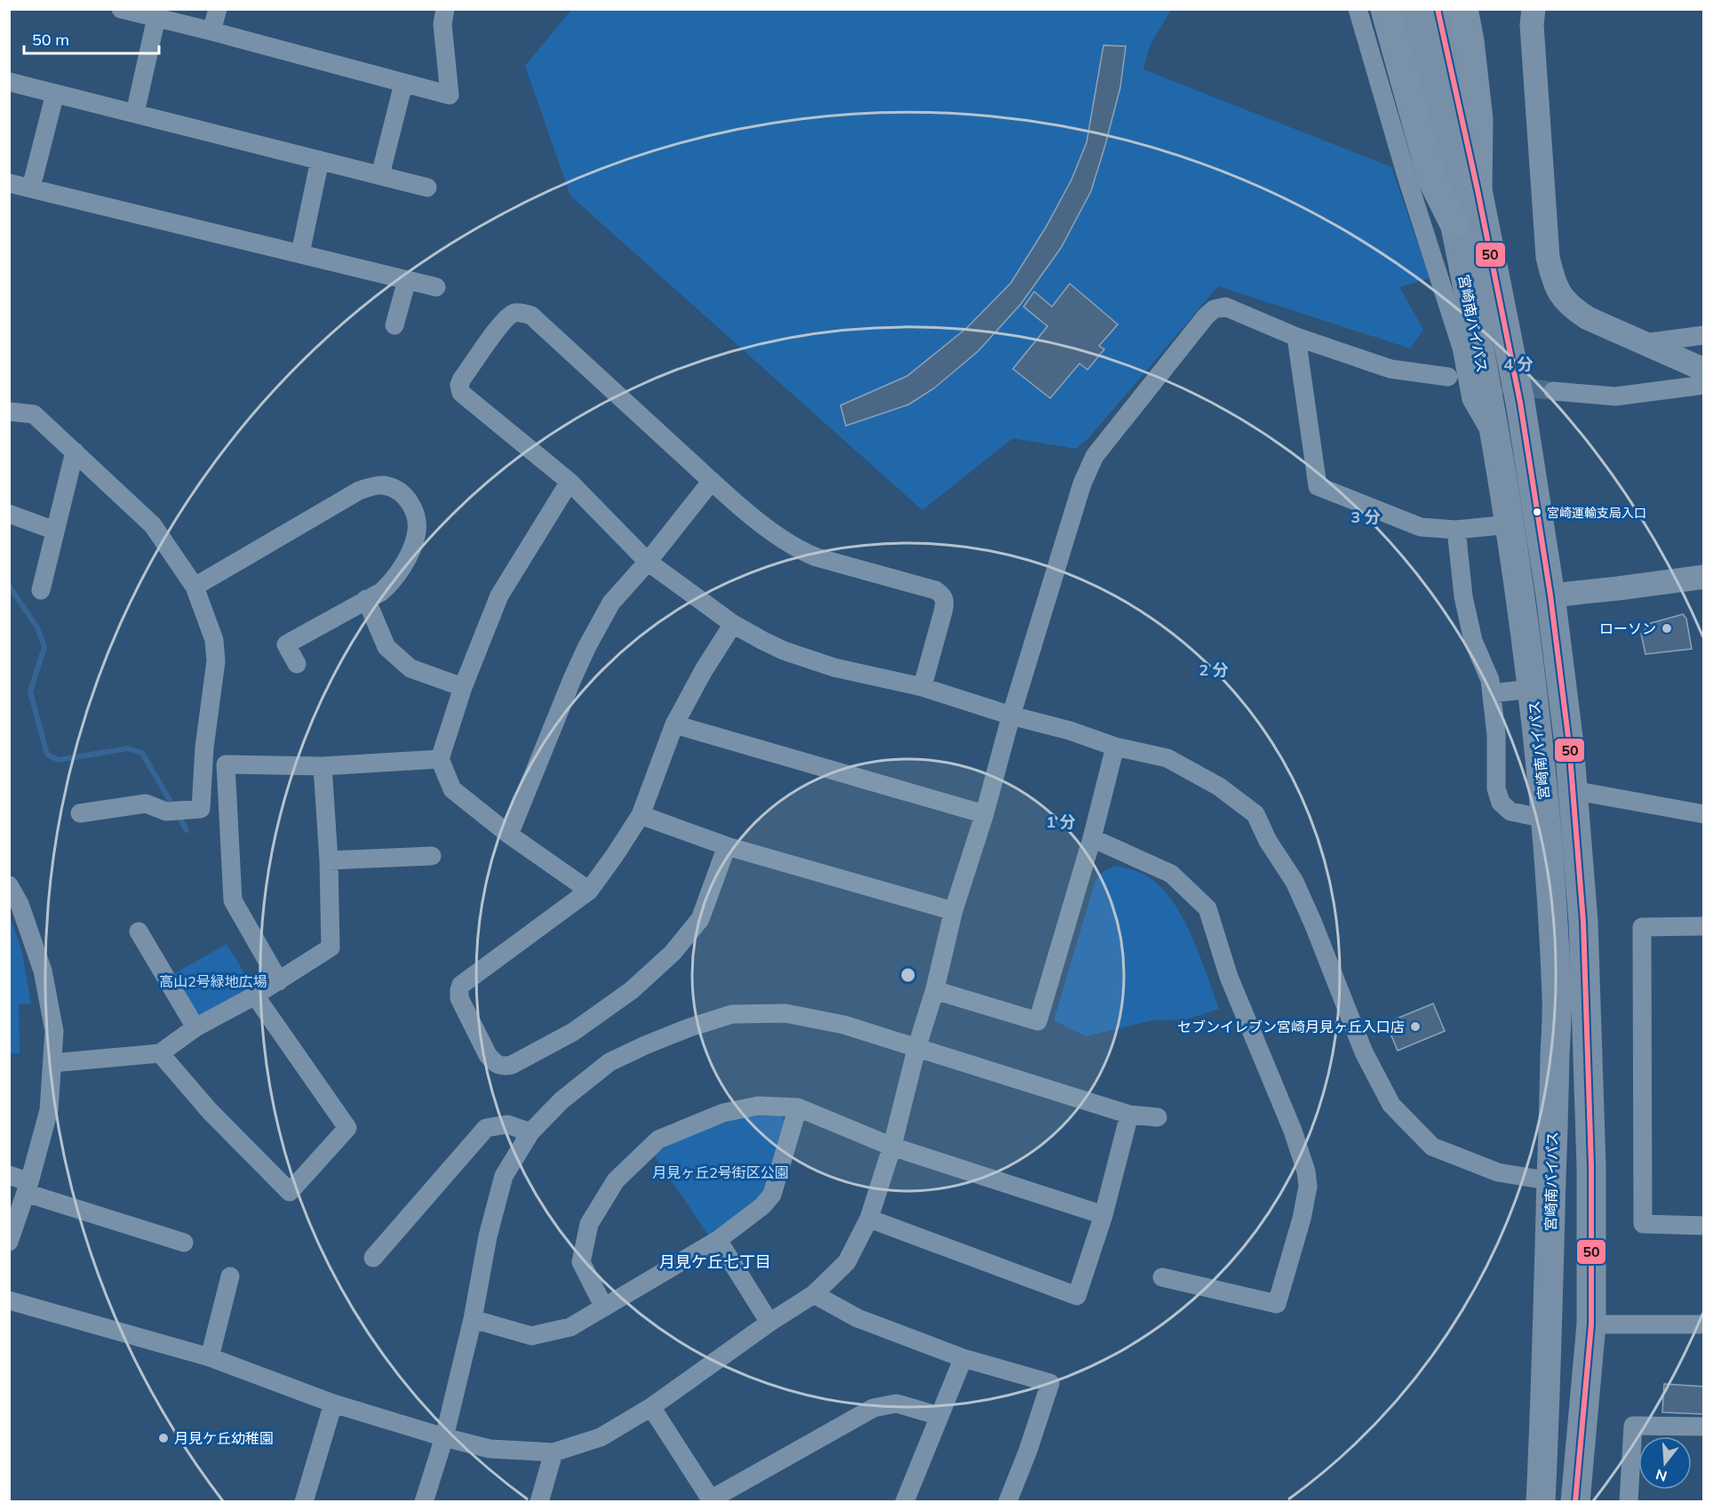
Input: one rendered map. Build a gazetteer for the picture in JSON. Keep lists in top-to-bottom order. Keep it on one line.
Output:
{"streets":{"highway":["宮崎南バイパス"]},"districts":["月見ケ丘七丁目"],"parks":["高山2号緑地広場","月見ヶ丘2号街区公園"],"places":["宮崎運輸支局入口","ローソン","セブンイレブン宮崎月見ヶ丘入口店","月見ケ丘幼稚園"],"lines":["transit line 50"],"scale_bar":"50 m","north":"bottom","rings":["4 分","3 分","2 分","1 分"]}
